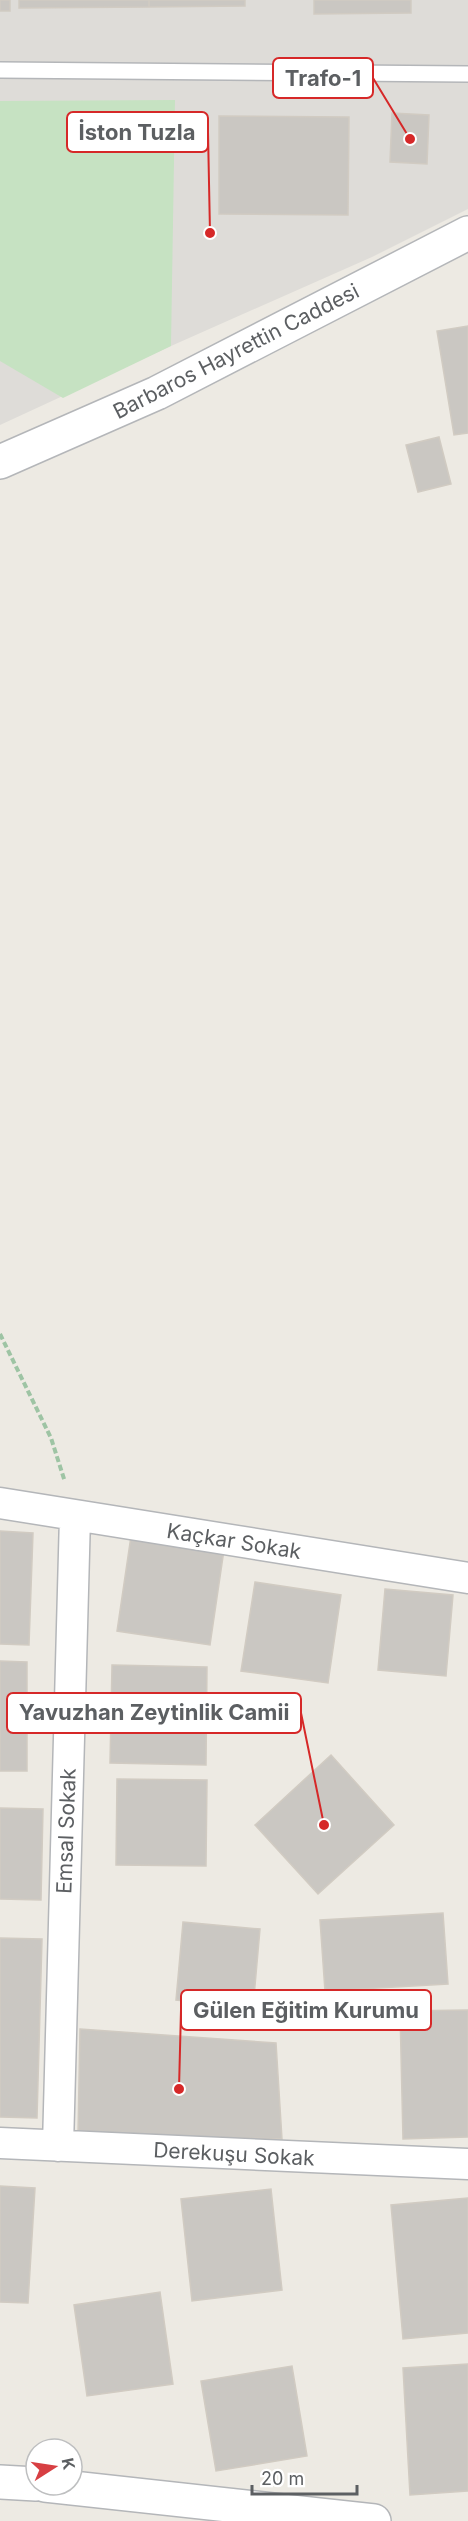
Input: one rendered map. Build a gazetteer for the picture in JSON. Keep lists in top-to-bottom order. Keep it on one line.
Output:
{"streets":{"street":["Barbaros Hayrettin Caddesi","Kaçkar Sokak","Emsal Sokak","Derekuşu Sokak"]},"crossings":[["Kaçkar Sokak","Emsal Sokak"],["Emsal Sokak","Derekuşu Sokak"]],"places":["Trafo-1","İston Tuzla","Yavuzhan Zeytinlik Camii","Gülen Eği̇ti̇m Kurumu"],"scale_bar":"20 m","north":"right"}
